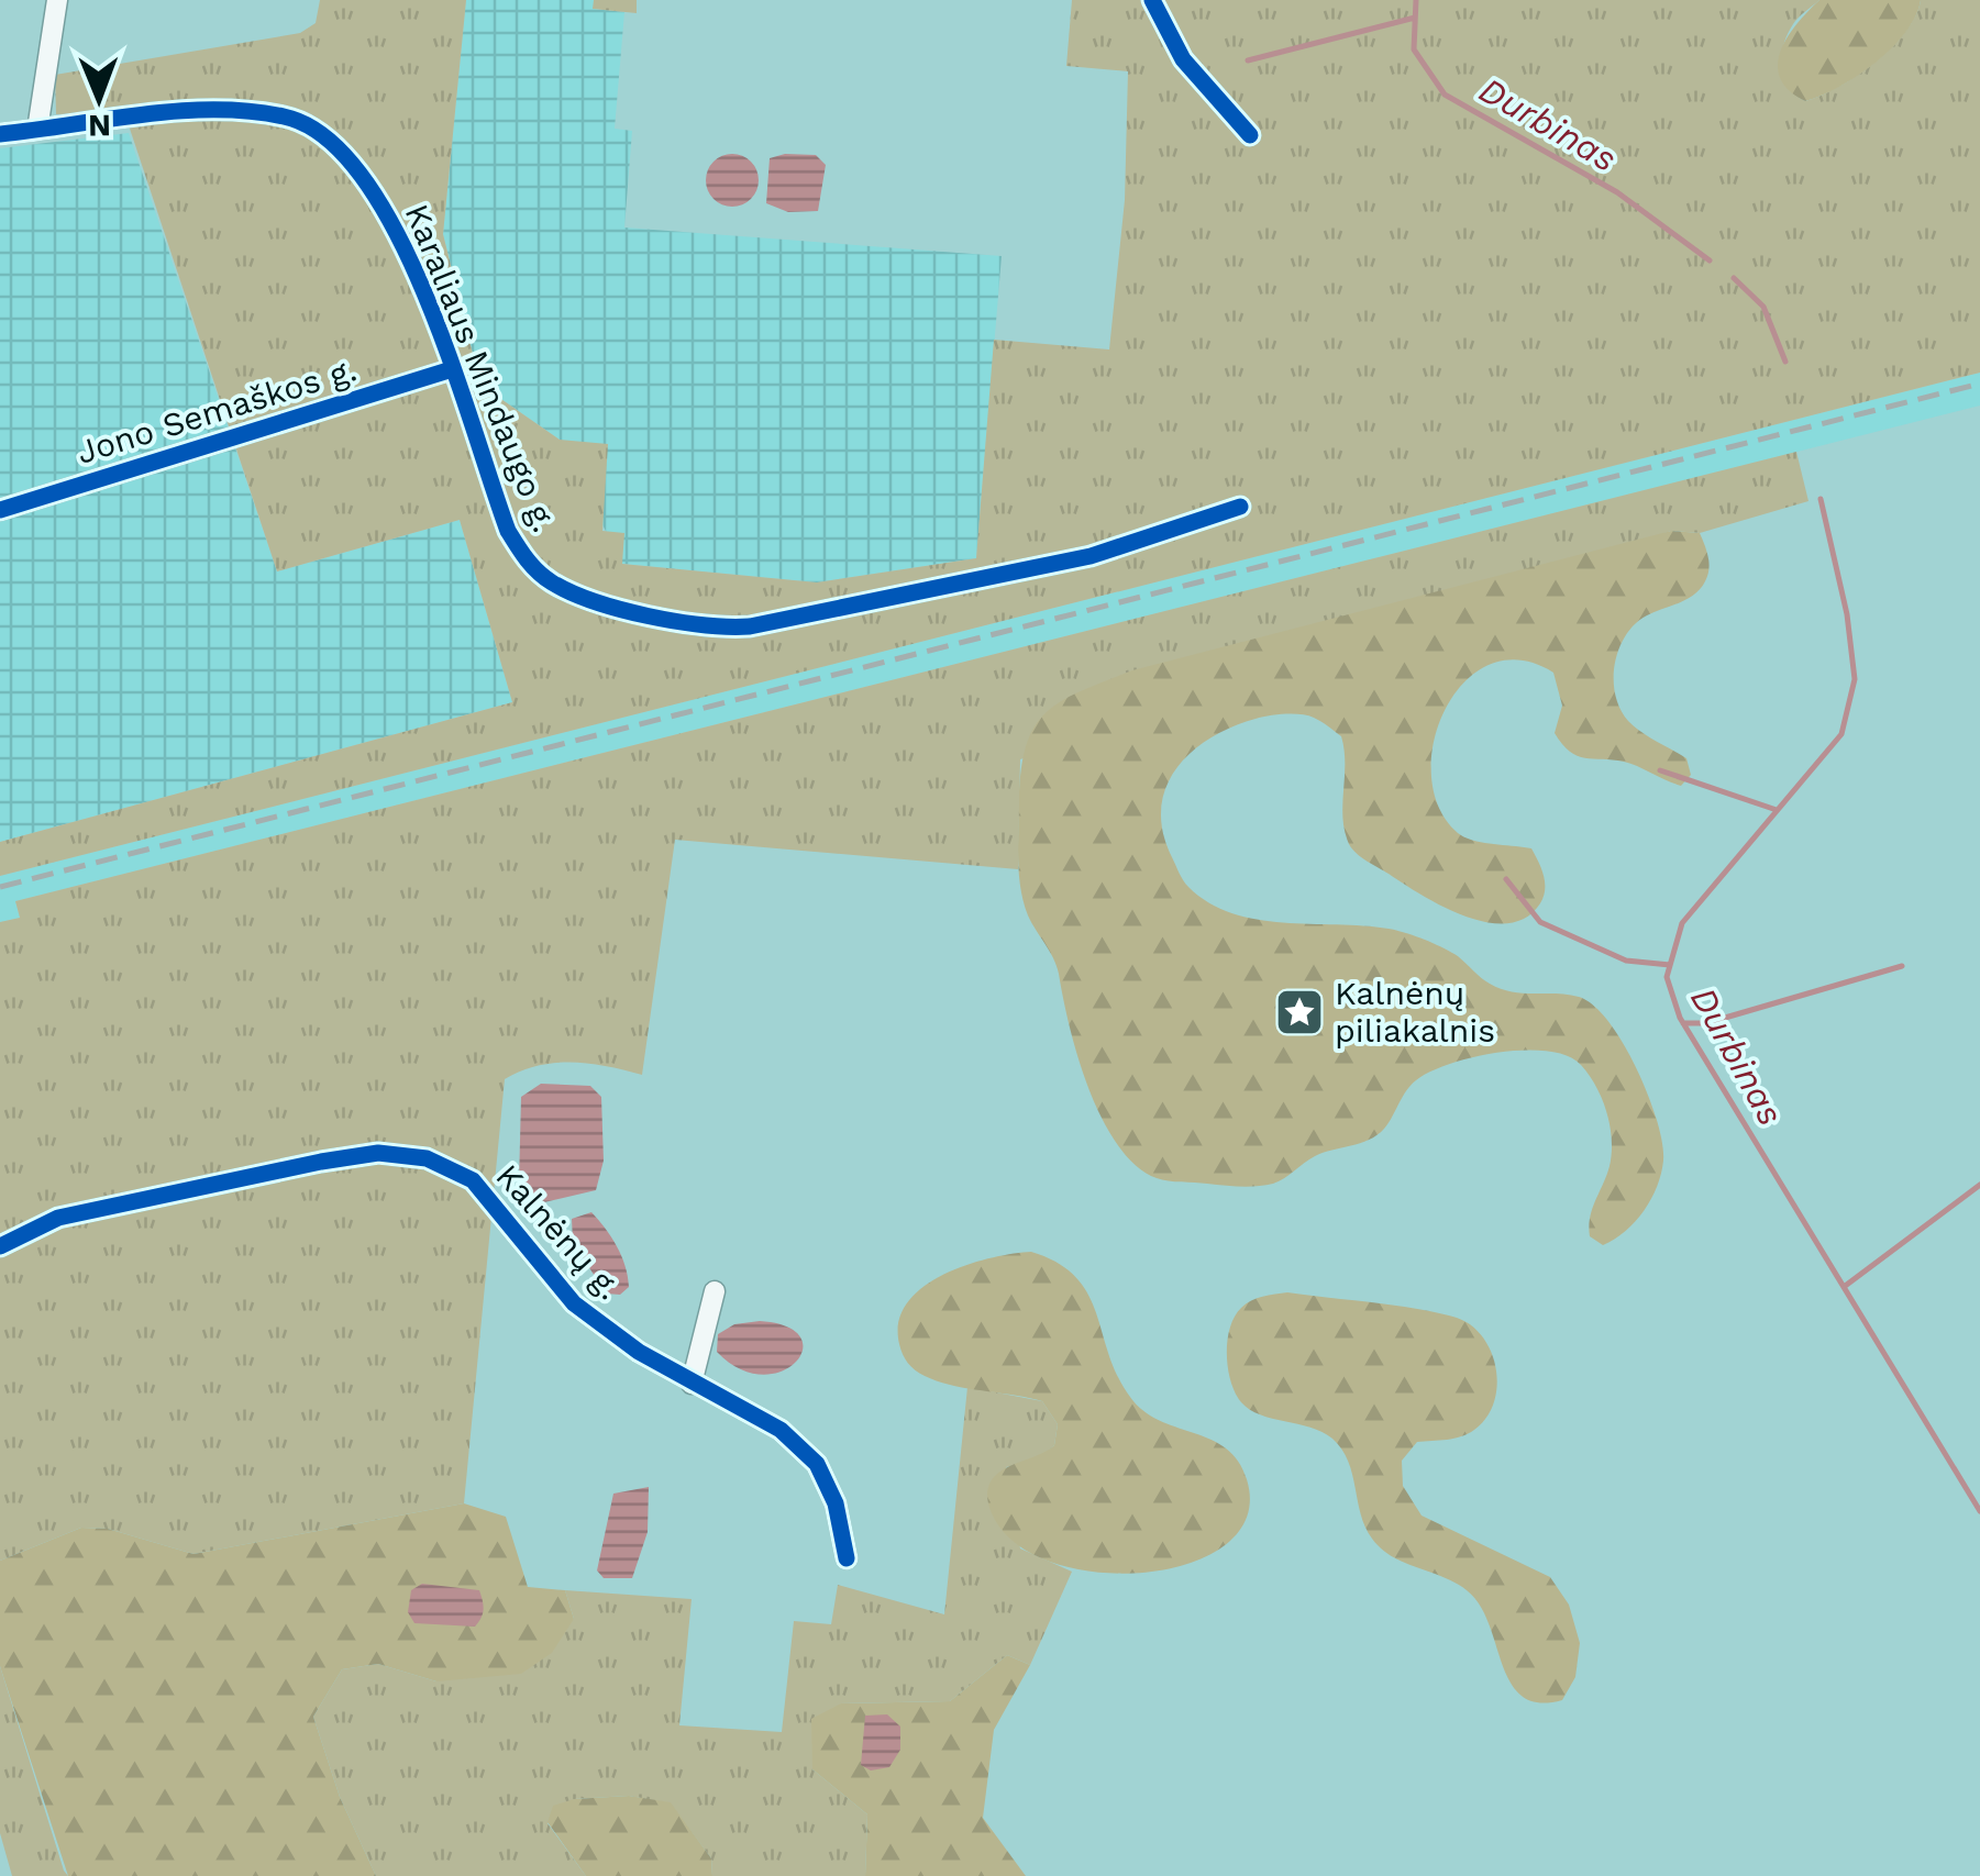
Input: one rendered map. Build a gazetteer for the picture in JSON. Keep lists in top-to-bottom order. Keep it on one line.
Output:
{"streets":{"street":["Karaliaus Mindaugo g.","Jono Semaškos g.","Kalnėnų g."]},"crossings":[["Karaliaus Mindaugo g.","Jono Semaškos g."]],"water":["Durbinas"],"places":{"place":["Kalnėnų piliakalnis"]},"north":"bottom"}
